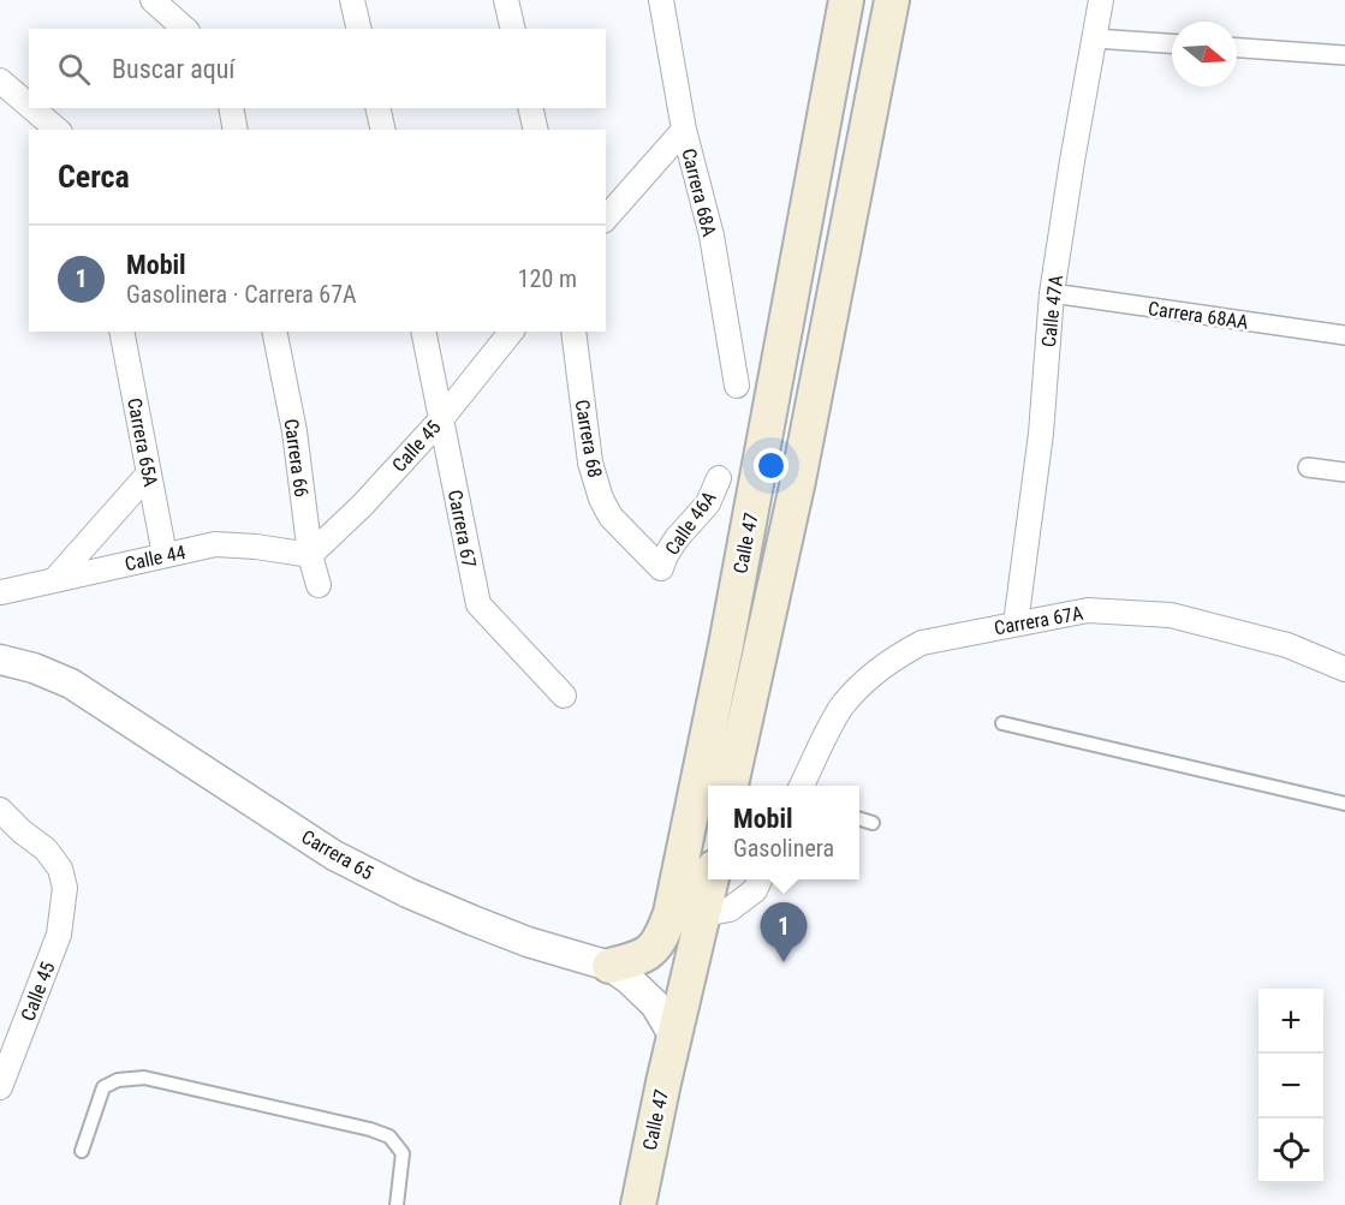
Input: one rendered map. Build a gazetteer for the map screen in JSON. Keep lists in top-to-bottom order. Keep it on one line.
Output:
{"streets":{"main road":["Calle 47"],"street":["Carrera 68A","Calle 47A","Carrera 68AA","Carrera 68","Carrera 65A","Calle 45","Carrera 66","Calle 46A","Carrera 67","Calle 44","Carrera 67A","Carrera 65"]},"crossings":[["Calle 47A","Carrera 68AA"],["Calle 47A","Carrera 67A"],["Carrera 68","Calle 46A"],["Carrera 65A","Calle 44"],["Calle 45","Carrera 66"],["Calle 45","Carrera 67"],["Calle 45","Calle 44"],["Carrera 66","Calle 44"],["Calle 47","Carrera 65"]],"north":"right","page":{"search":"Buscar aquí","heading":"Cerca","list":[{"mark":"1","name":"Mobil","note":"Gasolinera · Carrera 67A","value":"120 m"}],"popup":["Mobil","Gasolinera"],"pins":"1","map_buttons":["+","−"]}}
